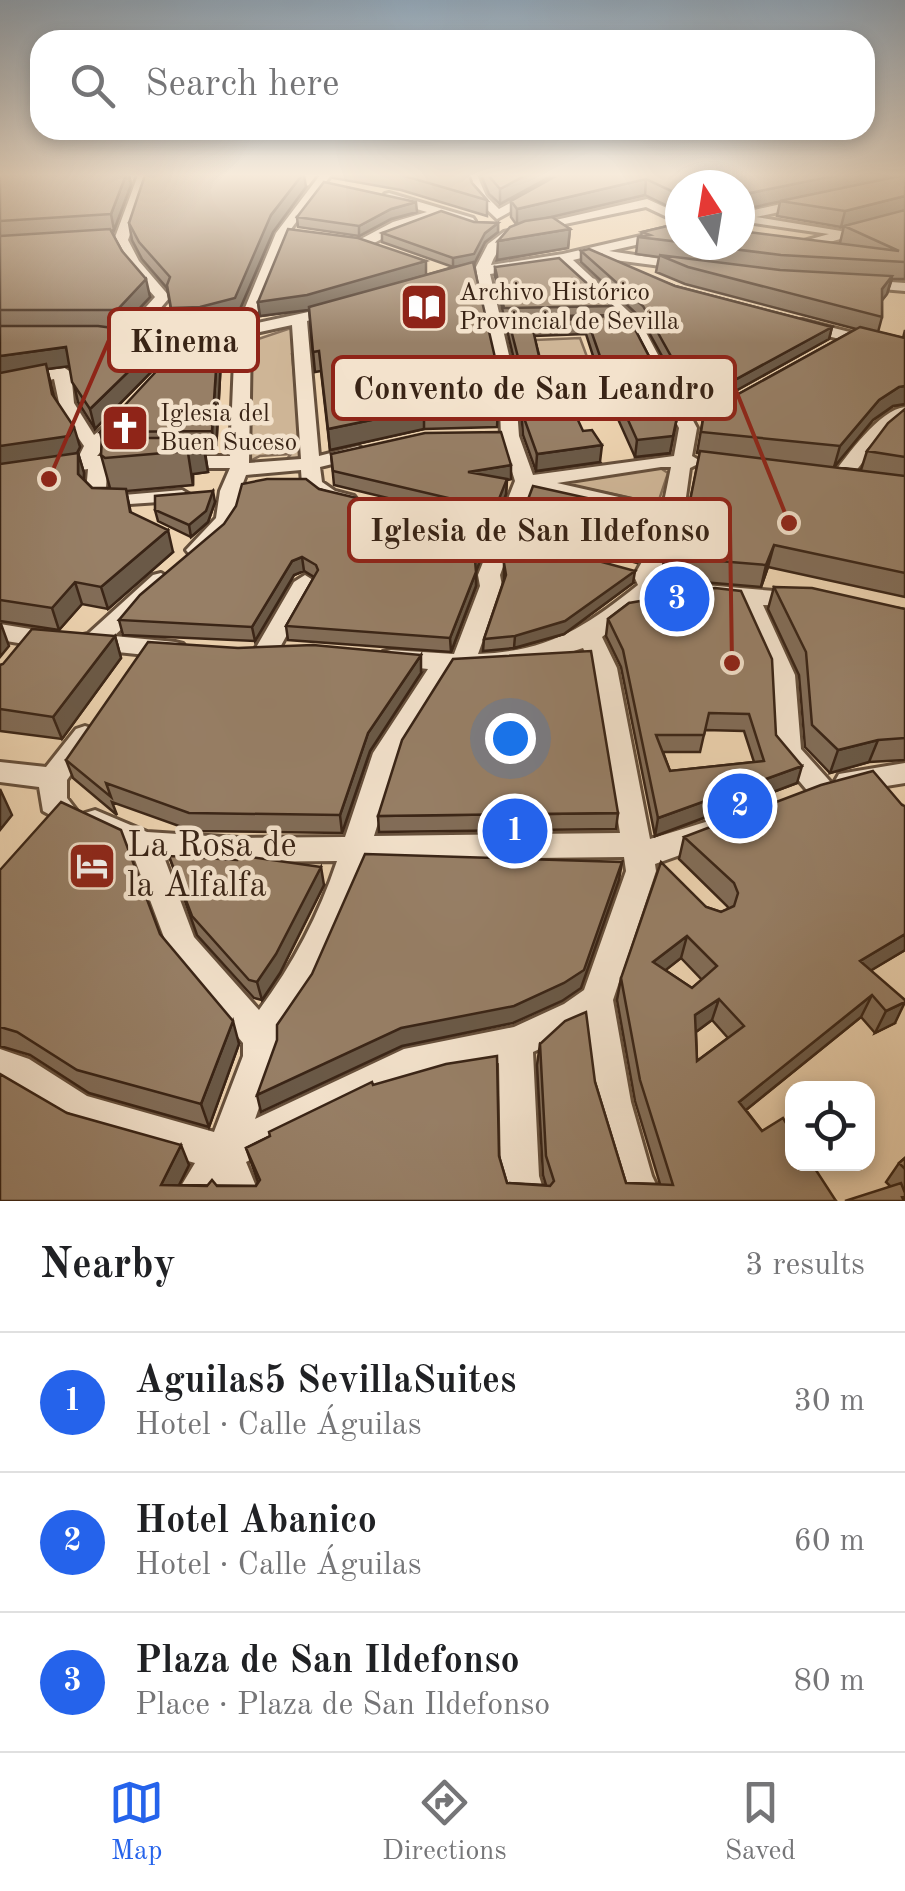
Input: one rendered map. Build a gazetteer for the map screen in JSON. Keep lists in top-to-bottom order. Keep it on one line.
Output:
{"places":{"library":["Archivo Histórico Provincial de Sevilla"],"church":["Iglesia del Buen Suceso"],"other":["Kinema","Convento de San Leandro","Iglesia de San Ildefonso"],"hotel":["La Rosa de la Alfalfa"]},"north":"top","page":{"search":"Search here","pins":["3","2","1"],"heading":["Nearby","3 results"],"list":[{"mark":"1","name":"Aguilas5 SevillaSuites","note":"Hotel · Calle Águilas","value":"30 m"},{"mark":"2","name":"Hotel Abanico","note":"Hotel · Calle Águilas","value":"60 m"},{"mark":"3","name":"Plaza de San Ildefonso","note":"Place · Plaza de San Ildefonso","value":"80 m"}],"nav":["Map","Directions","Saved"]}}
